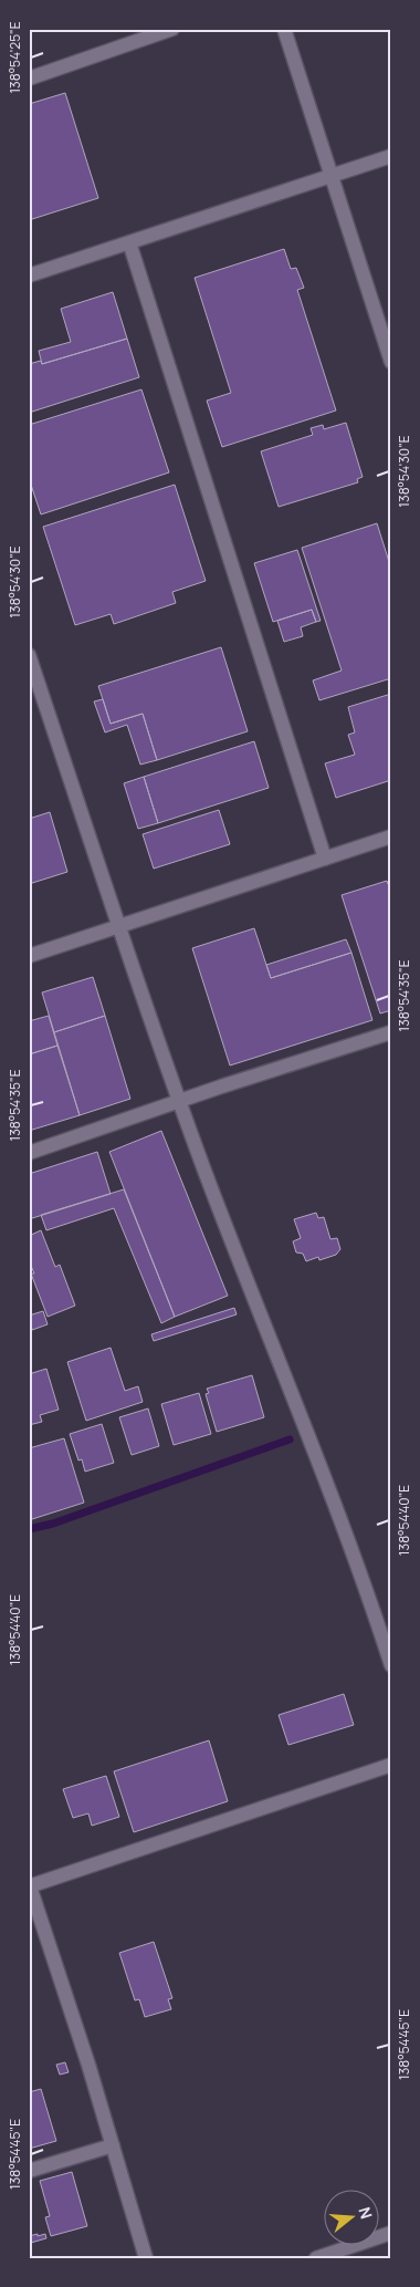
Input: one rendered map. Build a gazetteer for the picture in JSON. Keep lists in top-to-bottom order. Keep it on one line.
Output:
{"north":"right","coordinates":["138°54'25\"E","138°54'30\"E","138°54'35\"E","138°54'40\"E","138°54'45\"E"]}
